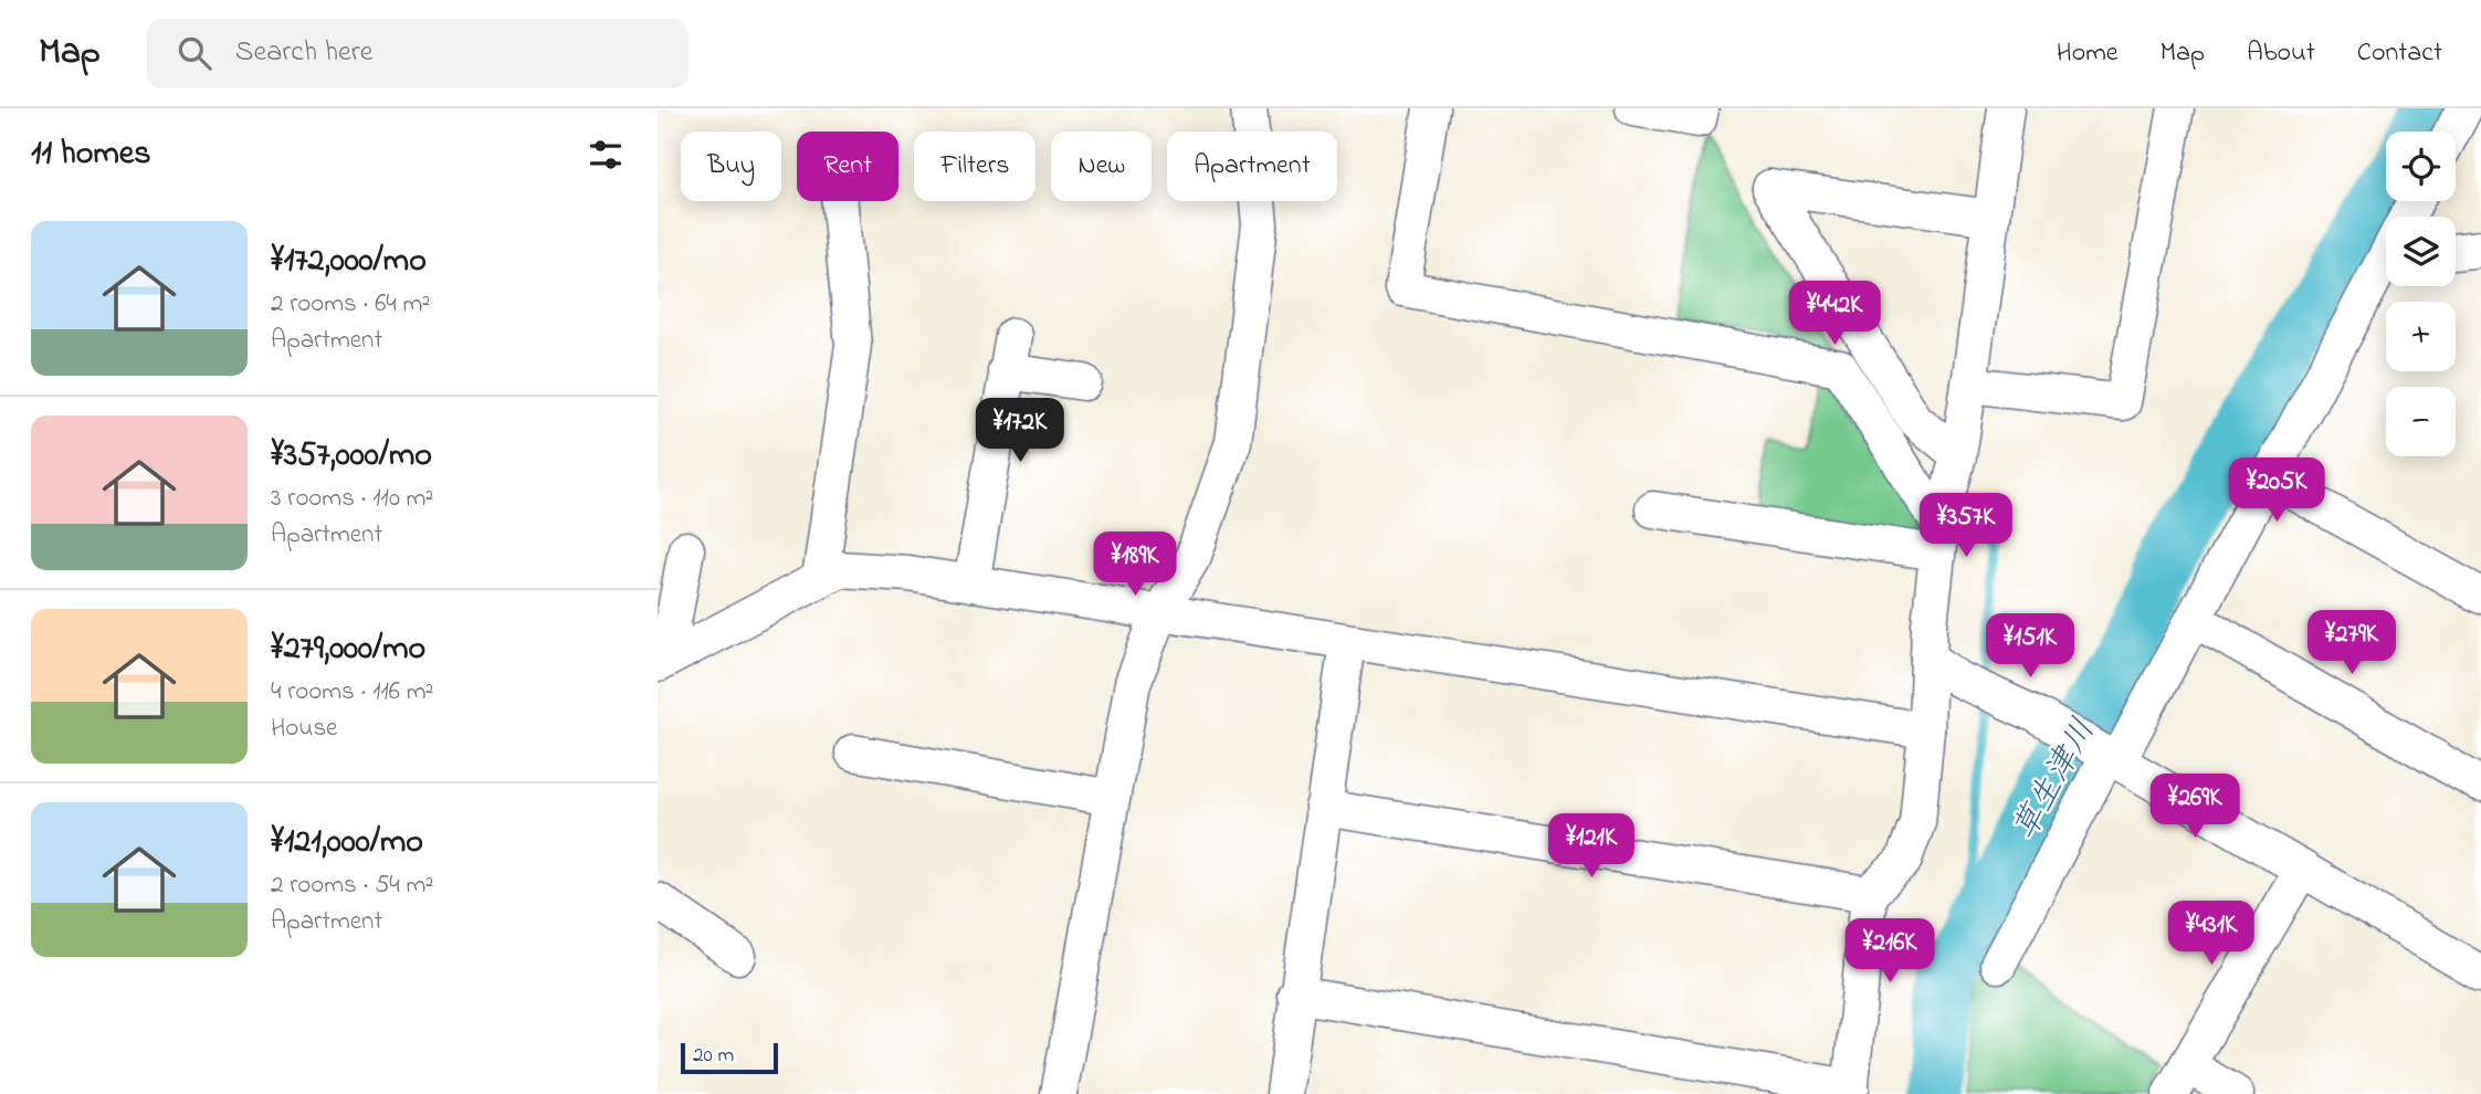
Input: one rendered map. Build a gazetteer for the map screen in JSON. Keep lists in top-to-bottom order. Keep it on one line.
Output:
{"water":["草生津川"],"scale_bar":"20 m","page":{"header":"Map","search":"Search here","nav":["Home","Map","About","Contact"],"heading":"11 homes","map_buttons":["+","−"],"chip":["Buy","Rent","Filters","New","Apartment"],"list":[{"name":"¥172,000/mo","note":"2 rooms · 64 m² · Apartment"},{"name":"¥357,000/mo","note":"3 rooms · 110 m² · Apartment"},{"name":"¥279,000/mo","note":"4 rooms · 116 m² · House"},{"name":"¥121,000/mo","note":"2 rooms · 54 m² · Apartment"}],"price":["¥442K","¥172K","¥205K","¥357K","¥189K","¥279K","¥151K","¥269K","¥121K","¥431K","¥216K"],"scale":"20 m"}}
